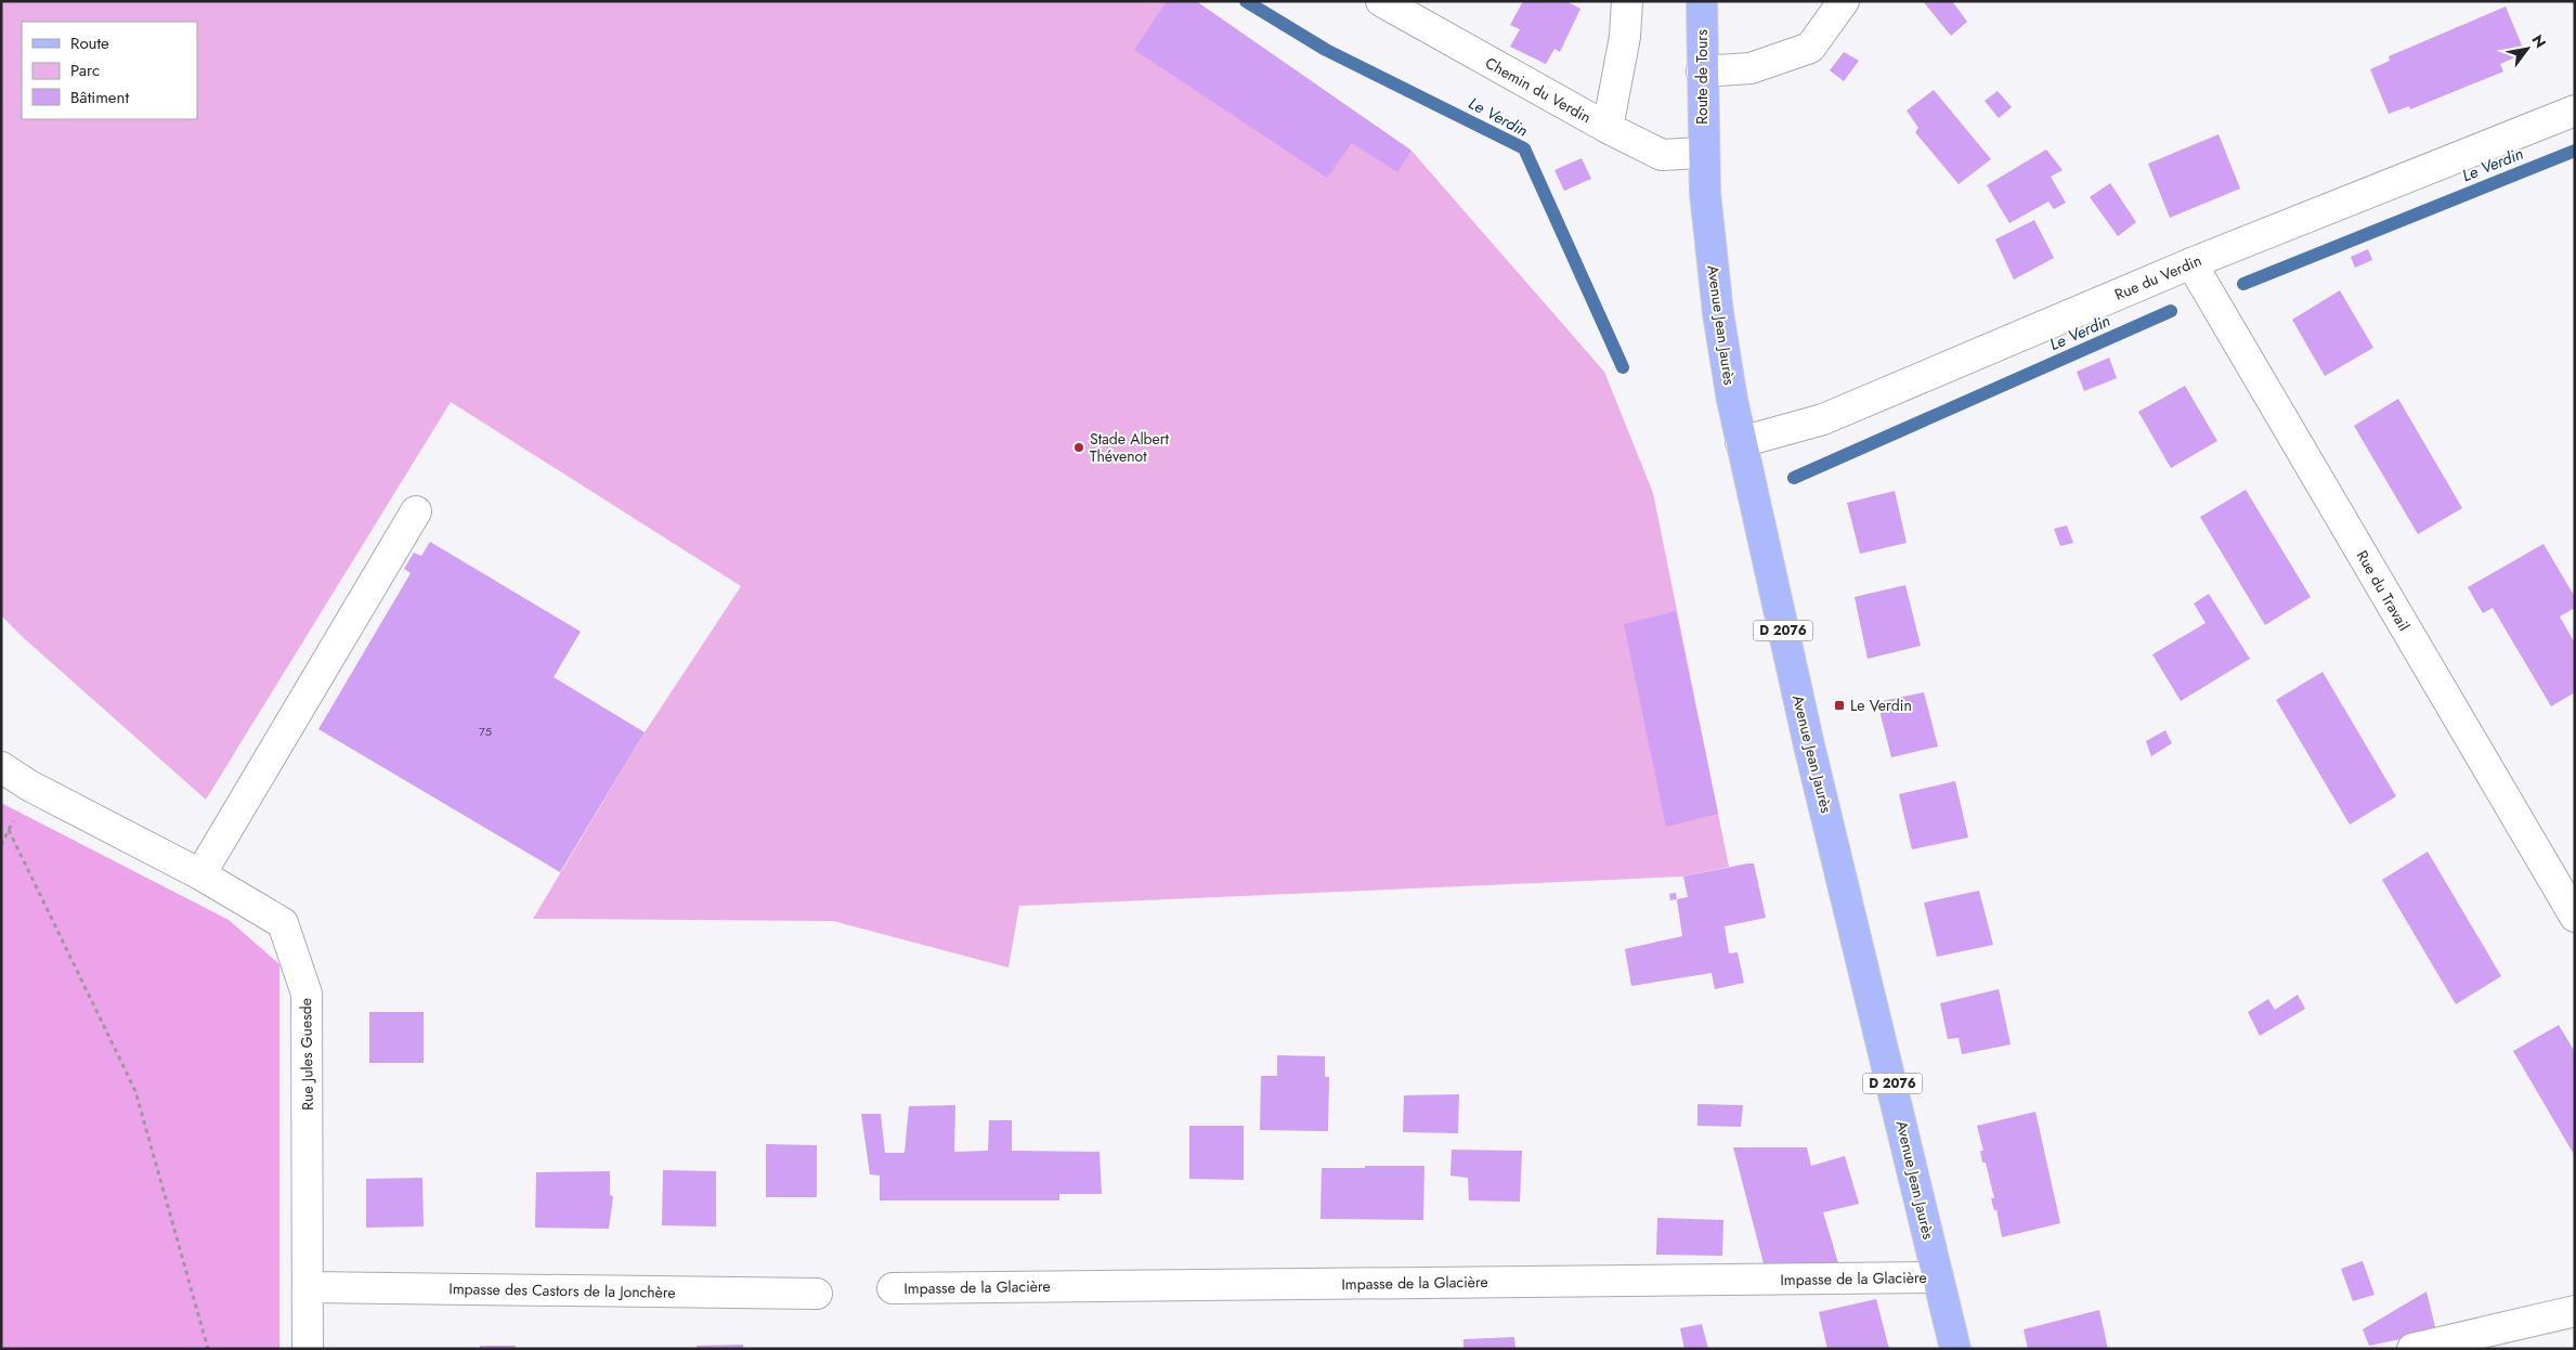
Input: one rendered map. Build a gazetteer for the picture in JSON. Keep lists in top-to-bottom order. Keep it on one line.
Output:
{"streets":{"main road":["Route de Tours","Avenue Jean Jaurès","D 2076"],"street":["Chemin du Verdin","Rue du Verdin","Rue du Travail","Rue Jules Guesde","Impasse de la Glacière","Impasse des Castors de la Jonchère"]},"crossings":[["Route de Tours","Chemin du Verdin"],["Route de Tours","Avenue Jean Jaurès"],["Chemin du Verdin","Avenue Jean Jaurès"],["Rue du Verdin","Avenue Jean Jaurès"],["Rue du Verdin","Rue du Travail"],["Avenue Jean Jaurès","Impasse de la Glacière"],["Rue Jules Guesde","Impasse des Castors de la Jonchère"]],"water":["Le Verdin"],"places":{"other":["Stade Albert Thévenot"],"transit":["Le Verdin"]},"house_numbers":["75"],"legend":["Route","Parc","Bâtiment"],"north":"top right"}
